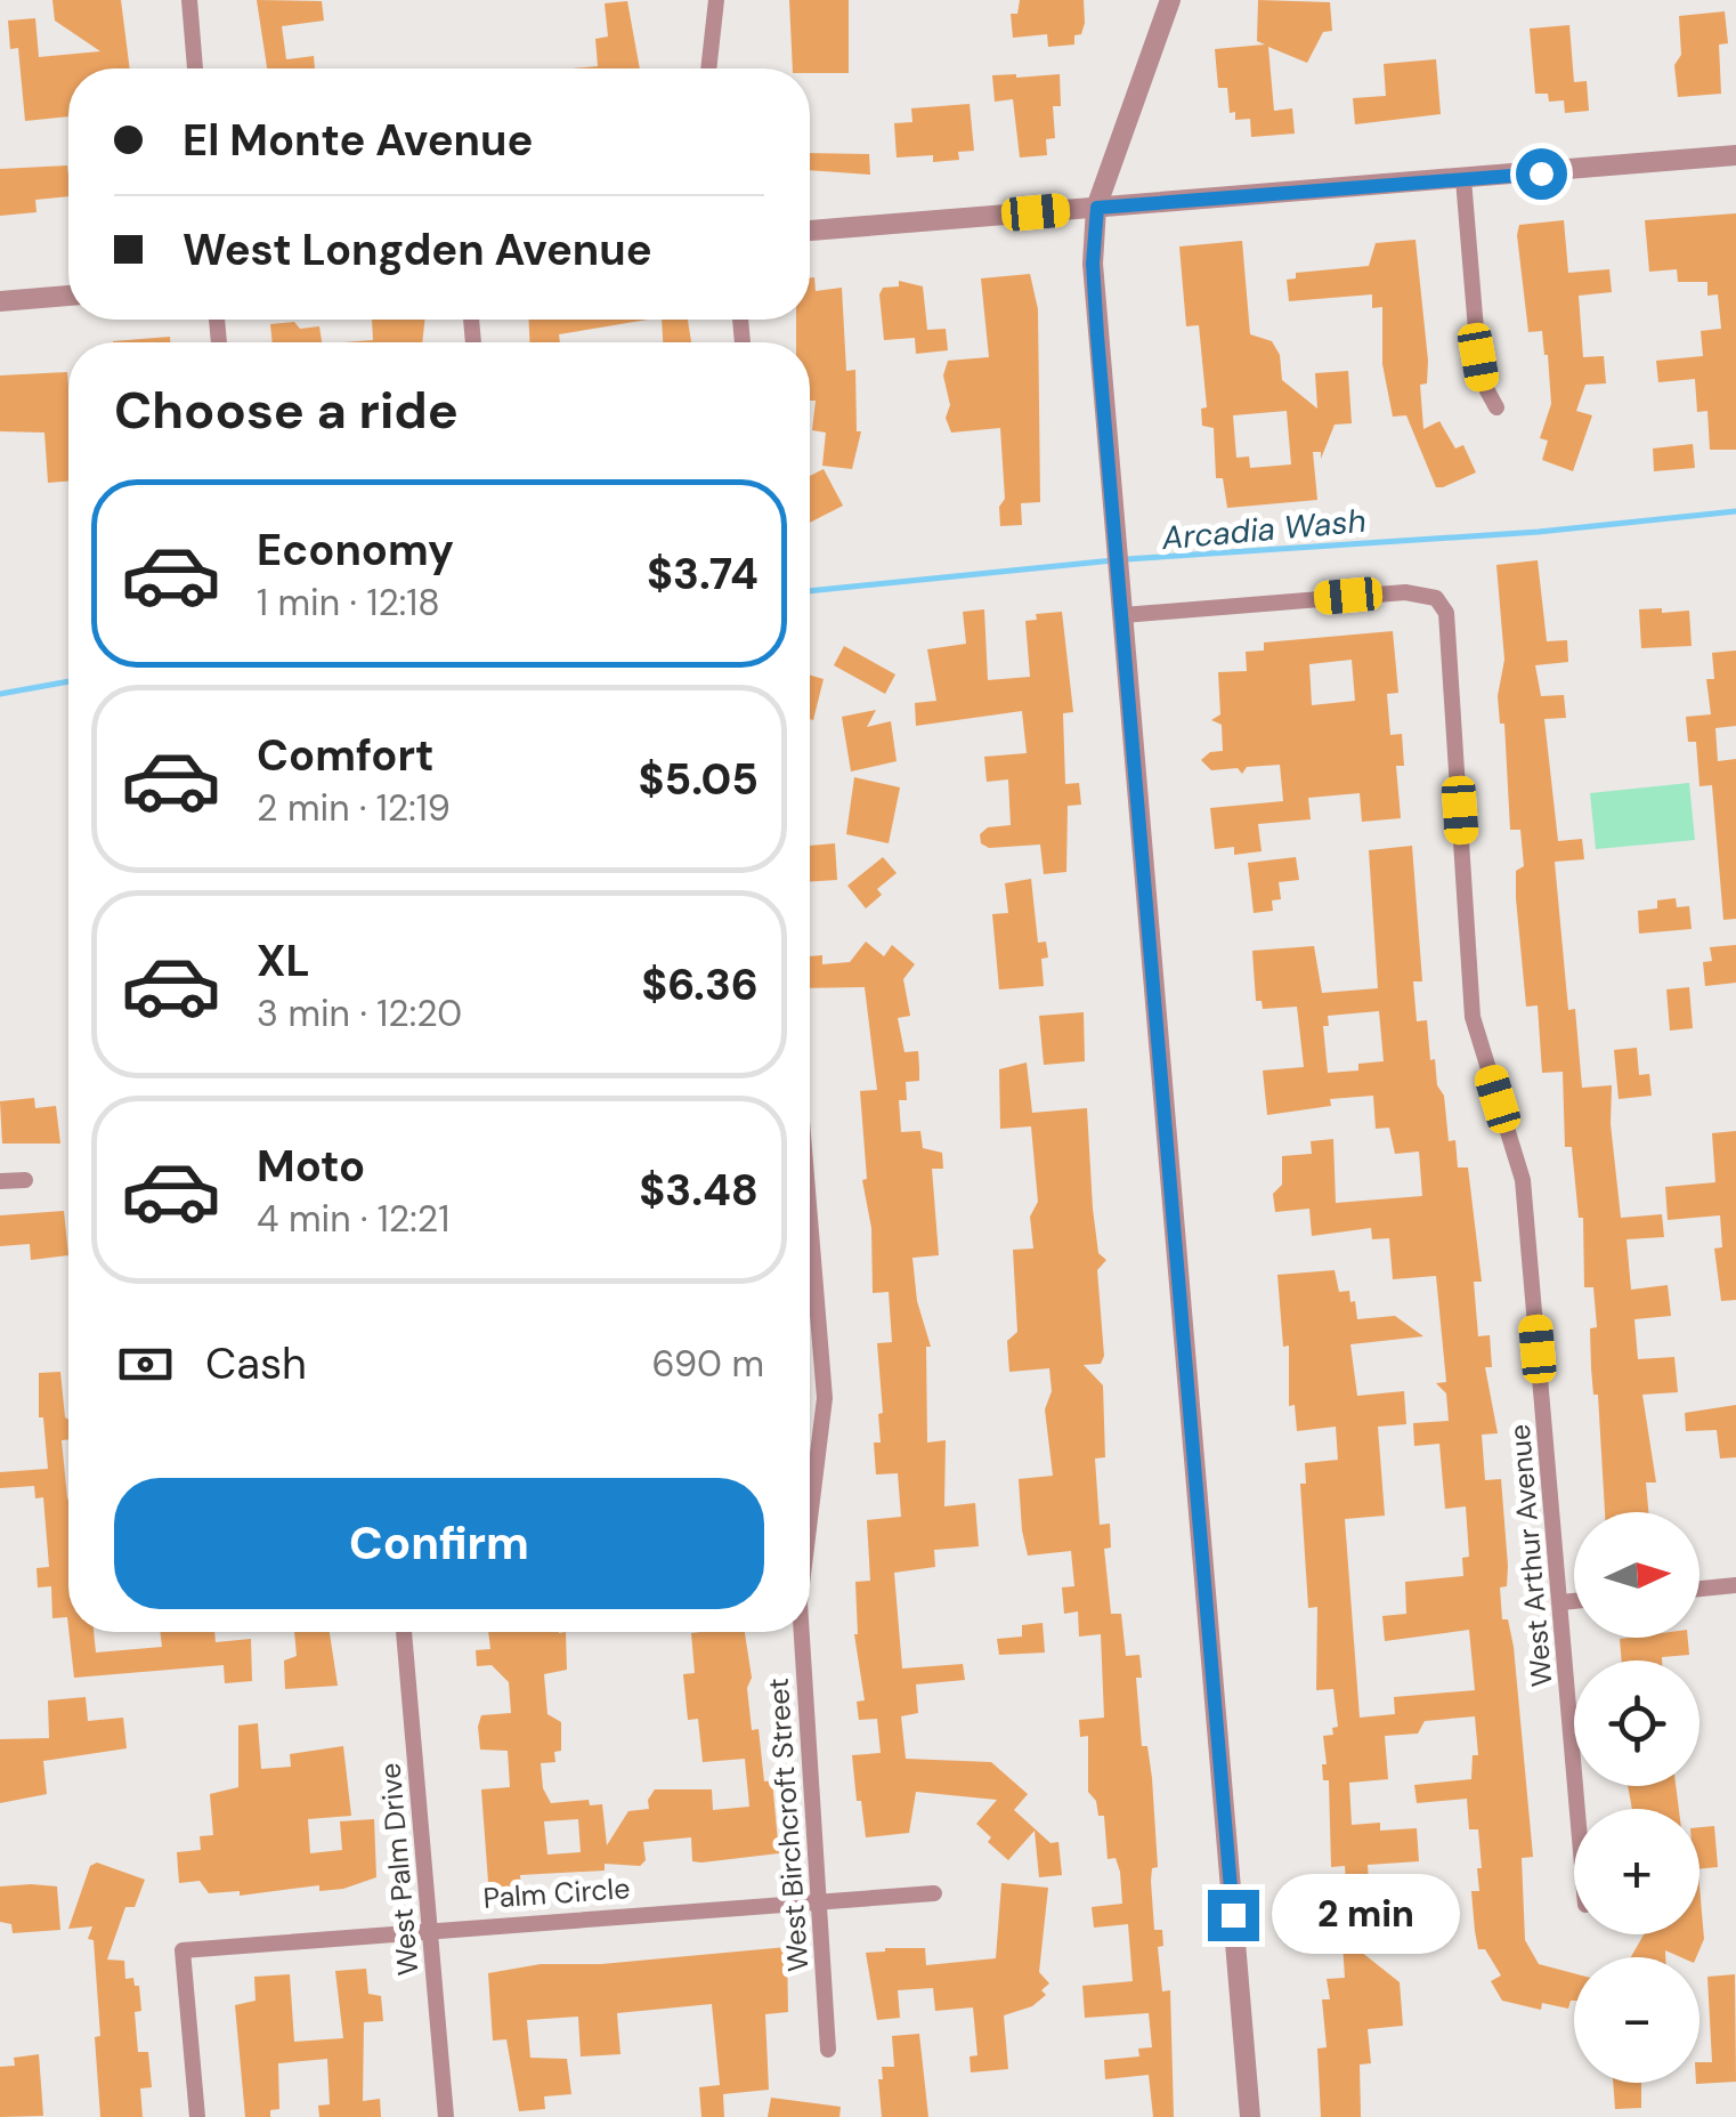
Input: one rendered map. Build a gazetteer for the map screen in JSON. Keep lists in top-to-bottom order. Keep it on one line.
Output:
{"streets":{"street":["West Arthur Avenue","West Birchcroft Street","West Palm Drive","Palm Circle"]},"crossings":[["West Birchcroft Street","Palm Circle"],["West Palm Drive","Palm Circle"]],"water":["Arcadia Wash"],"north":"right","page":{"banner":["El Monte Avenue","West Longden Avenue"],"heading":"Choose a ride","list":[{"name":"Economy","note":"1 min · 12:18","value":"$3.74"},{"name":"Comfort","note":"2 min · 12:19","value":"$5.05"},{"name":"XL","note":"3 min · 12:20","value":"$6.36"},{"name":"Moto","note":"4 min · 12:21","value":"$3.48"}],"pay":["Cash","690 m"],"buttons":"Confirm","map_buttons":["+","−"],"bubble":"2 min"}}
